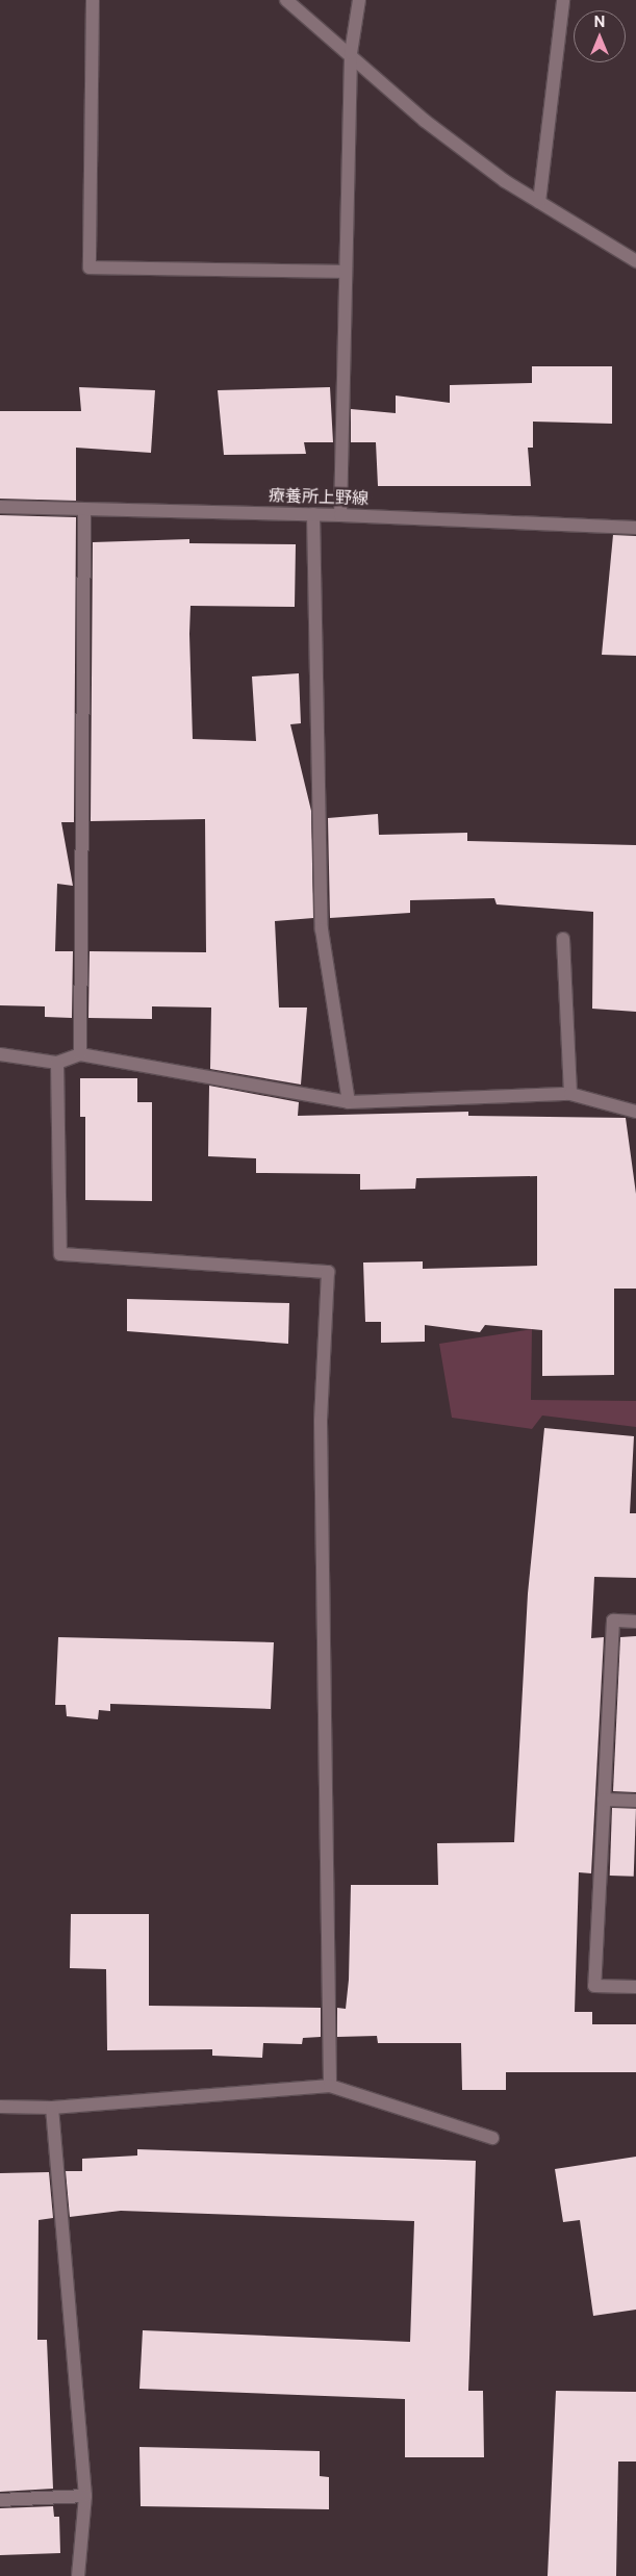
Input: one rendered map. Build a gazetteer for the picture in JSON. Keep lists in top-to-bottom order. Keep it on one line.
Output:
{"streets":{"street":["療養所上野線"]},"north":"top"}
